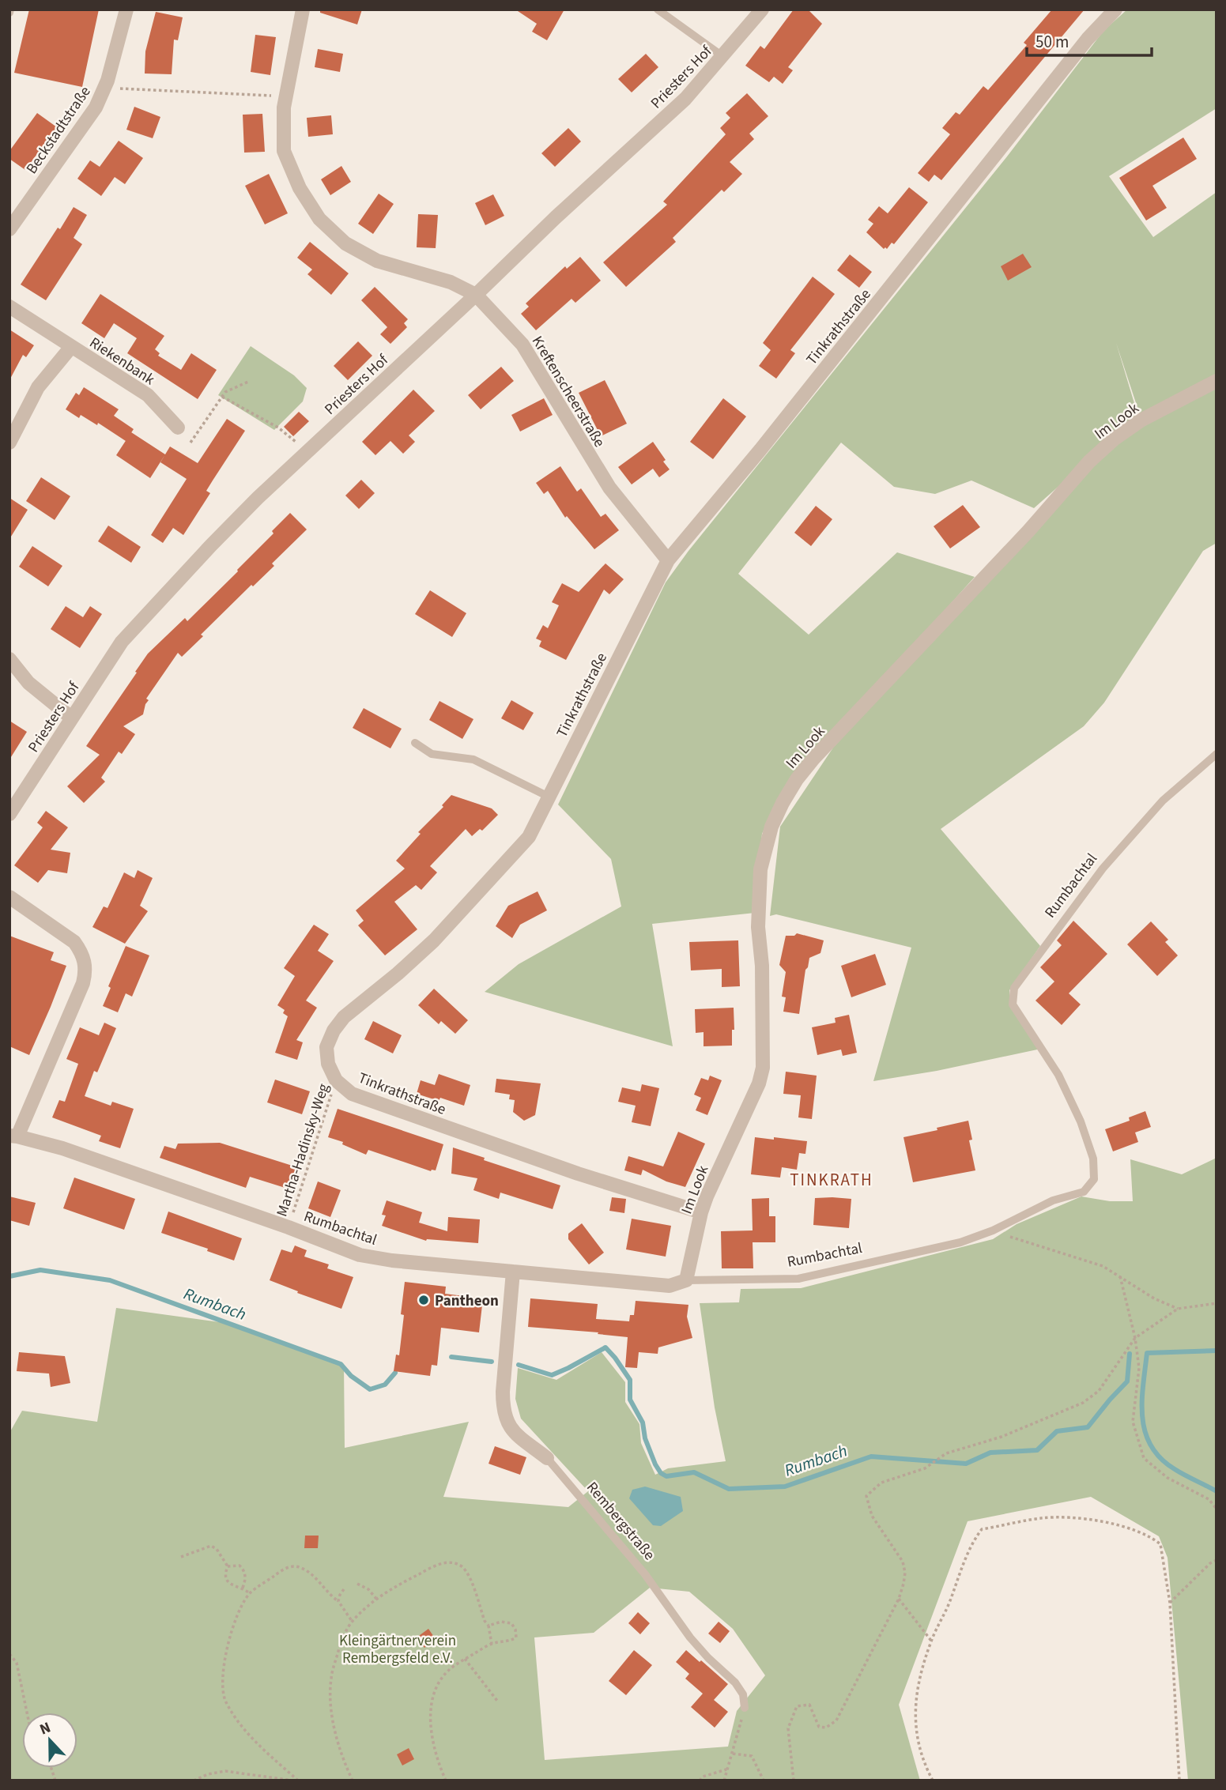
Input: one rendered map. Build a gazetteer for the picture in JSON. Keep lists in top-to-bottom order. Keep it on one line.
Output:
{"streets":{"street":["Priesters Hof","Beckstadtstraße","Tinkrathstraße","Riekenbank","Kreftenscheerstraße","Im Look","Rumbachtal","Rembergstraße"],"path":["Martha-Hadinsky-Weg"]},"crossings":[["Priesters Hof","Kreftenscheerstraße"],["Tinkrathstraße","Kreftenscheerstraße"],["Tinkrathstraße","Im Look"],["Tinkrathstraße","Martha-Hadinsky-Weg"],["Im Look","Rumbachtal"],["Rumbachtal","Martha-Hadinsky-Weg"],["Rumbachtal","Rembergstraße"]],"districts":["TINKRATH"],"water":["Rumbach"],"parks":["Kleingärtnerverein Rembergsfeld e.V."],"places":["Pantheon"],"scale_bar":"50 m","north":"top"}
